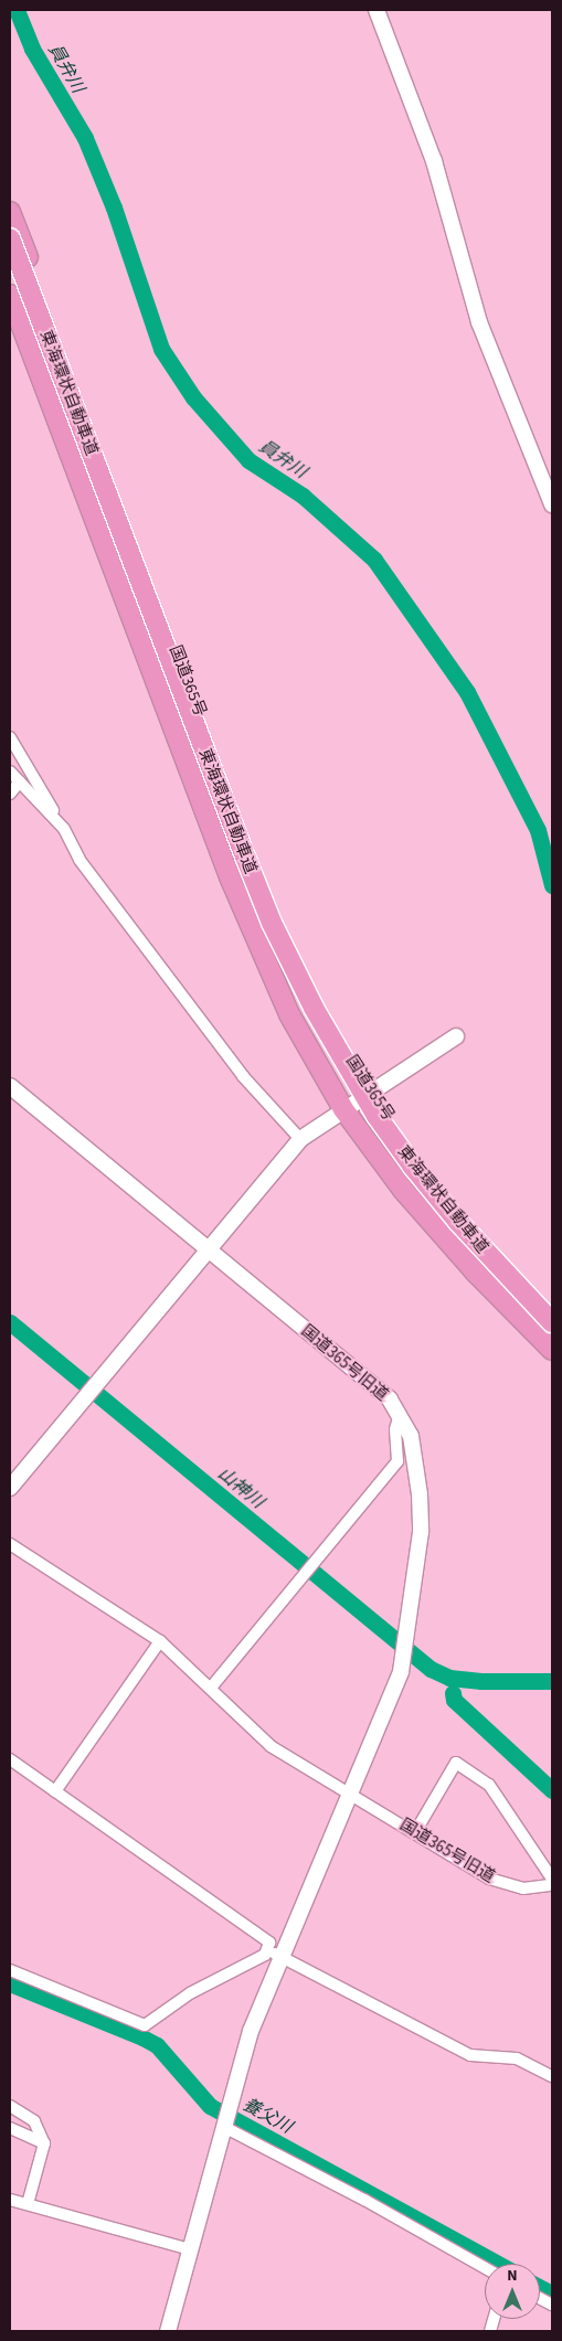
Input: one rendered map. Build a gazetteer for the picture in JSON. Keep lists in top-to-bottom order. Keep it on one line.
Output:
{"streets":{"highway":["東海環状自動車道","国道365号"],"street":["国道365号旧道"]},"water":["員弁川","山神川","養父川"],"north":"top"}
